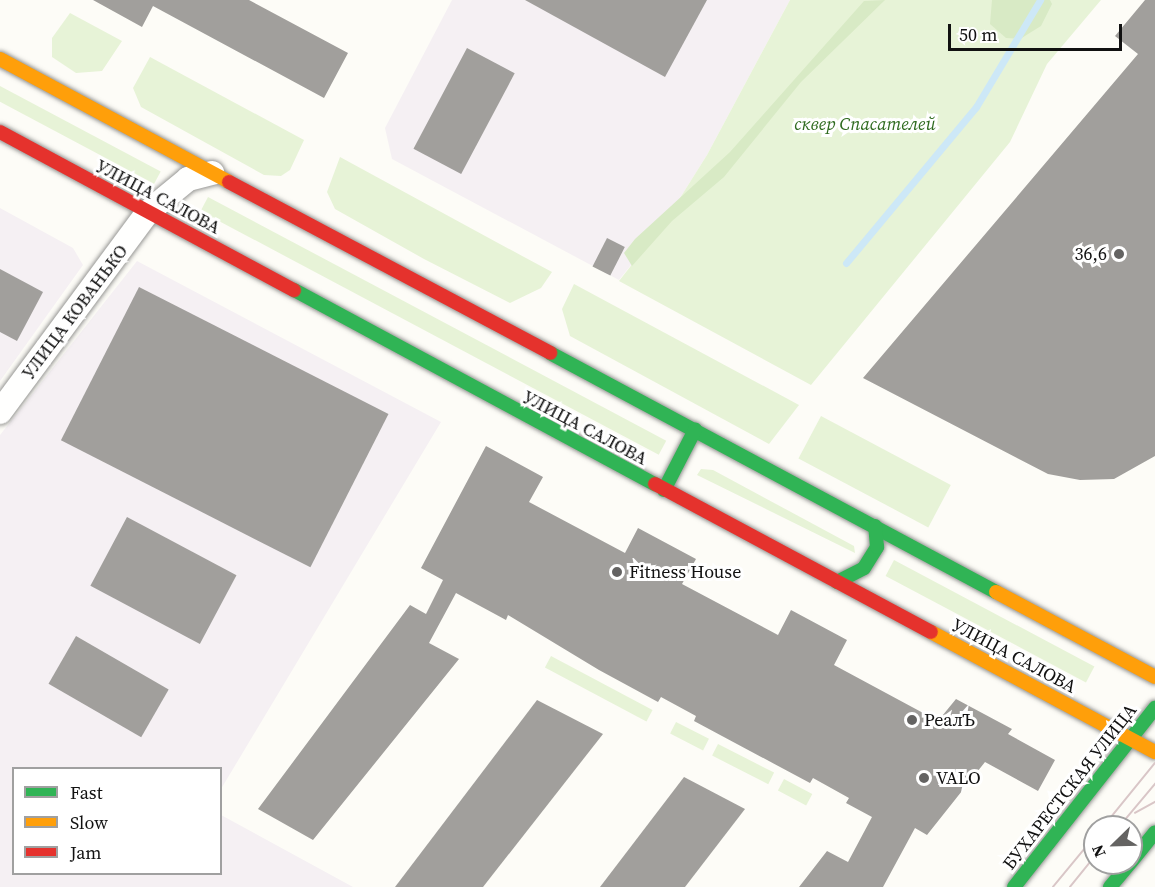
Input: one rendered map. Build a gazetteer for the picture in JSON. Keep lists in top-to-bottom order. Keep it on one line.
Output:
{"streets":{"main road":["УЛИЦА САЛОВА","БУХАРЕСТСКАЯ УЛИЦА"],"street":["УЛИЦА КОВАНЬКО"]},"crossings":[["УЛИЦА САЛОВА","УЛИЦА КОВАНЬКО"],["УЛИЦА САЛОВА","БУХАРЕСТСКАЯ УЛИЦА"]],"parks":["cквер Спасателей"],"places":["36,6","Fitness House","РеалЪ","VALO"],"legend":["Fast","Slow","Jam"],"scale_bar":"50 m","north":"bottom left"}
